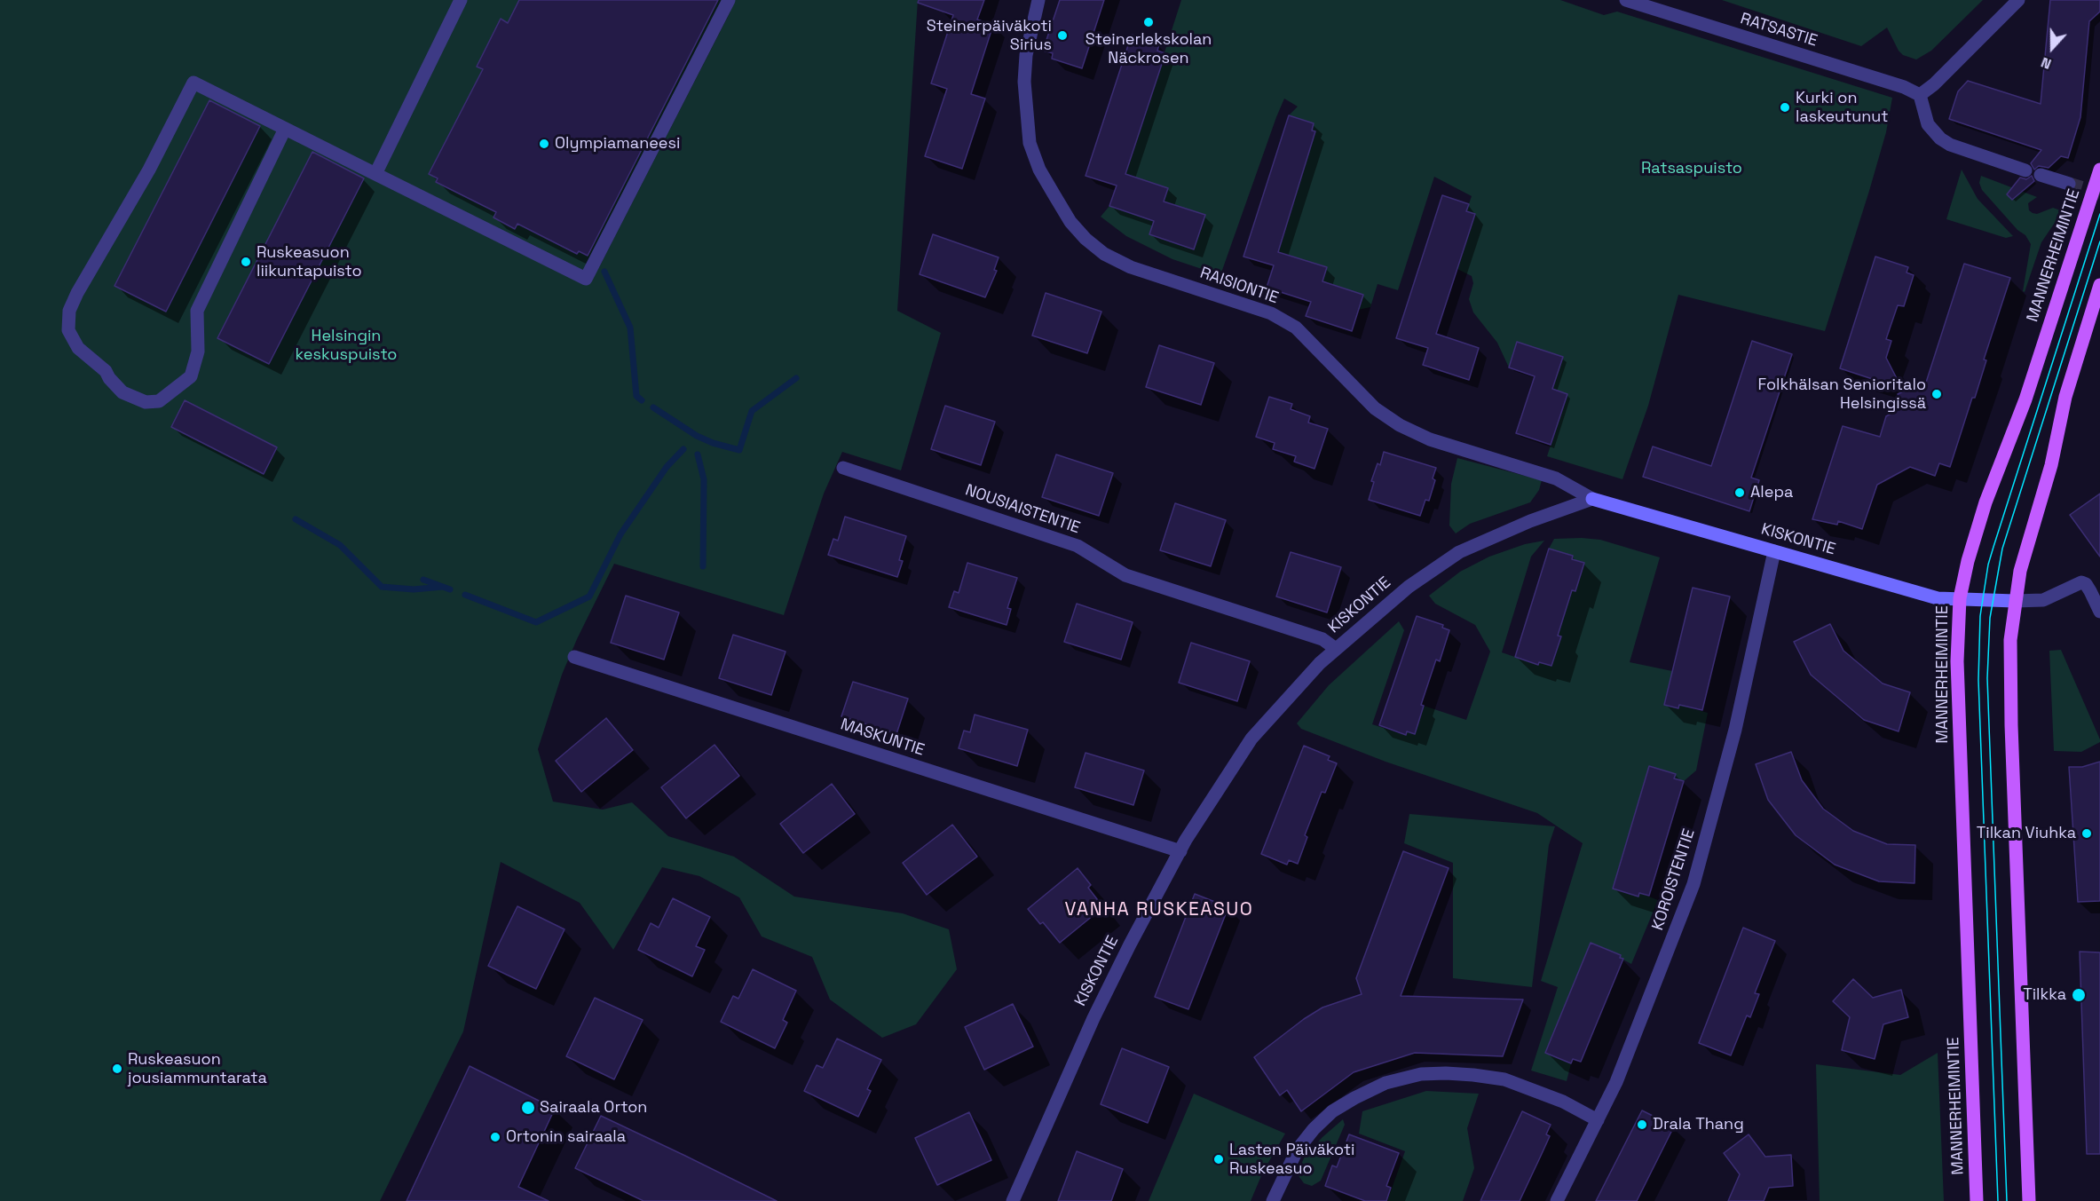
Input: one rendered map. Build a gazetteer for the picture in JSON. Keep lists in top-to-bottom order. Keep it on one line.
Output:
{"streets":{"main road":["MANNERHEIMINTIE"],"street":["RATSASTIE","RAISIONTIE","NOUSIAISTENTIE","KISKONTIE","MASKUNTIE","KOROISTENTIE"]},"crossings":[["MANNERHEIMINTIE","KISKONTIE"],["RAISIONTIE","KISKONTIE"],["NOUSIAISTENTIE","KISKONTIE"],["KISKONTIE","MASKUNTIE"],["KISKONTIE","KOROISTENTIE"]],"districts":["VANHA RUSKEASUO"],"parks":["Ratsaspuisto","Helsingin keskuspuisto"],"places":["Steinerlekskolan Näckrosen","Steinerpäiväkoti Sirius","Kurki on laskeutunut","Olympiamaneesi","Ruskeasuon liikuntapuisto","Folkhälsan Senioritalo Helsingissä","Alepa","Tilkan Viuhka","Tilkka","Ruskeasuon jousiammuntarata","Sairaala Orton","Drala Thang","Ortonin sairaala","Lasten Päiväkoti Ruskeasuo"],"north":"bottom"}
